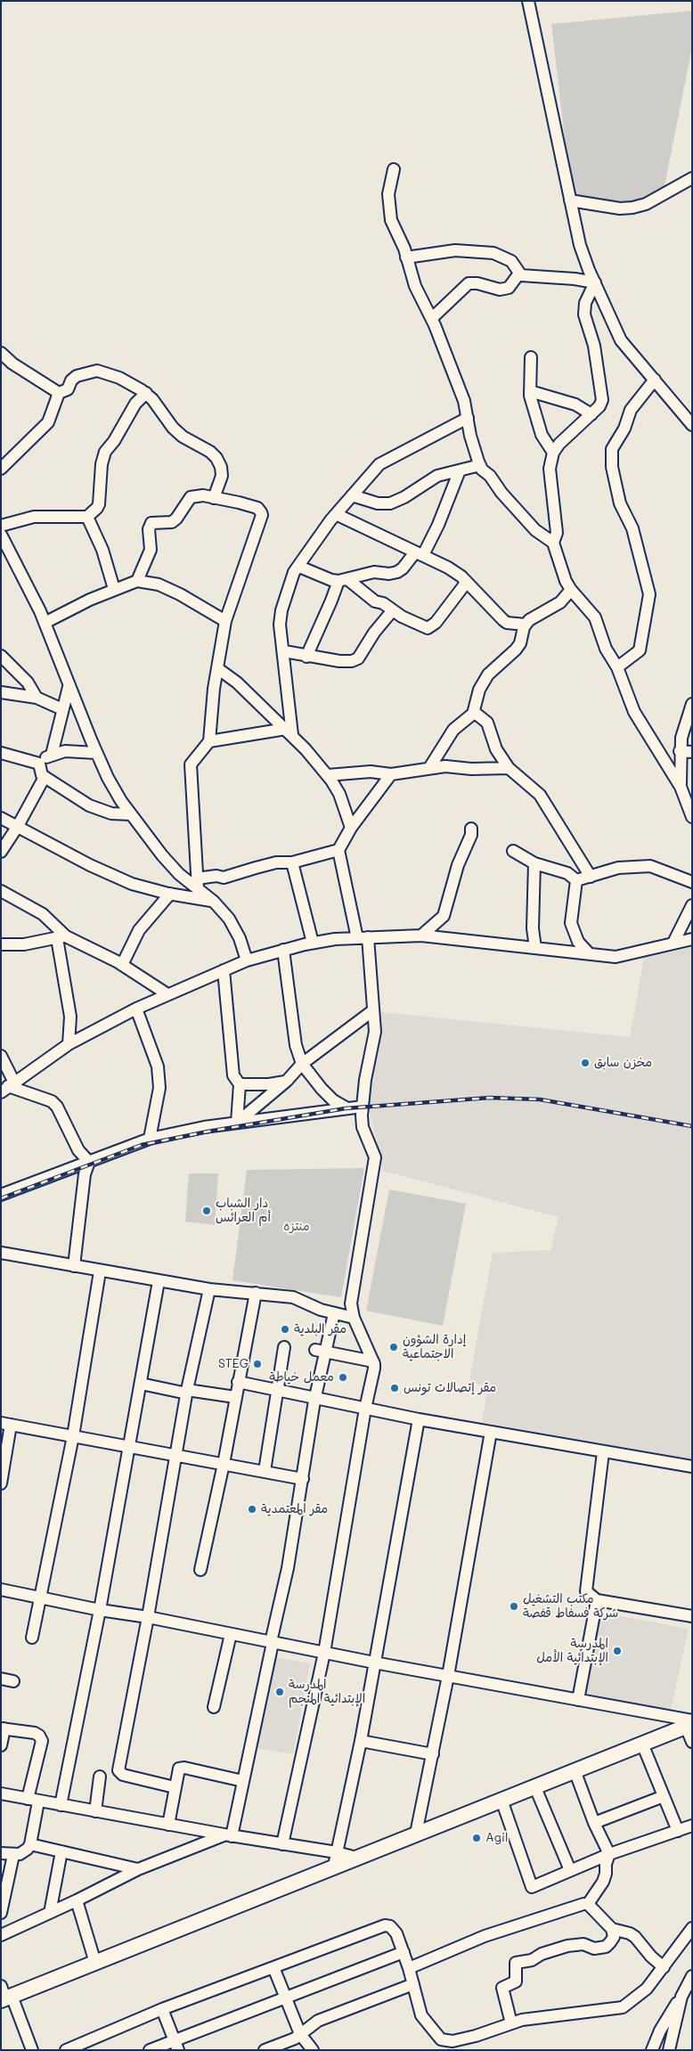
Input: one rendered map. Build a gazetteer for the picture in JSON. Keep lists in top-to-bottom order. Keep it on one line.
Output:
{"parks":["منتزه"],"places":["مخزن سابق","دار الشباب أم العرائس","مقر البلدية","إدارة الشؤون الاجتماعية","STEG","معمل خياطة","مقر إتصالات تونس","مقر المعتمدية","مكتب التشغيل شركة فسفاط قفصة","المدرسة الإبتدائية الأمل","المدرسة الإبتدائية المنجم","Agil"]}
